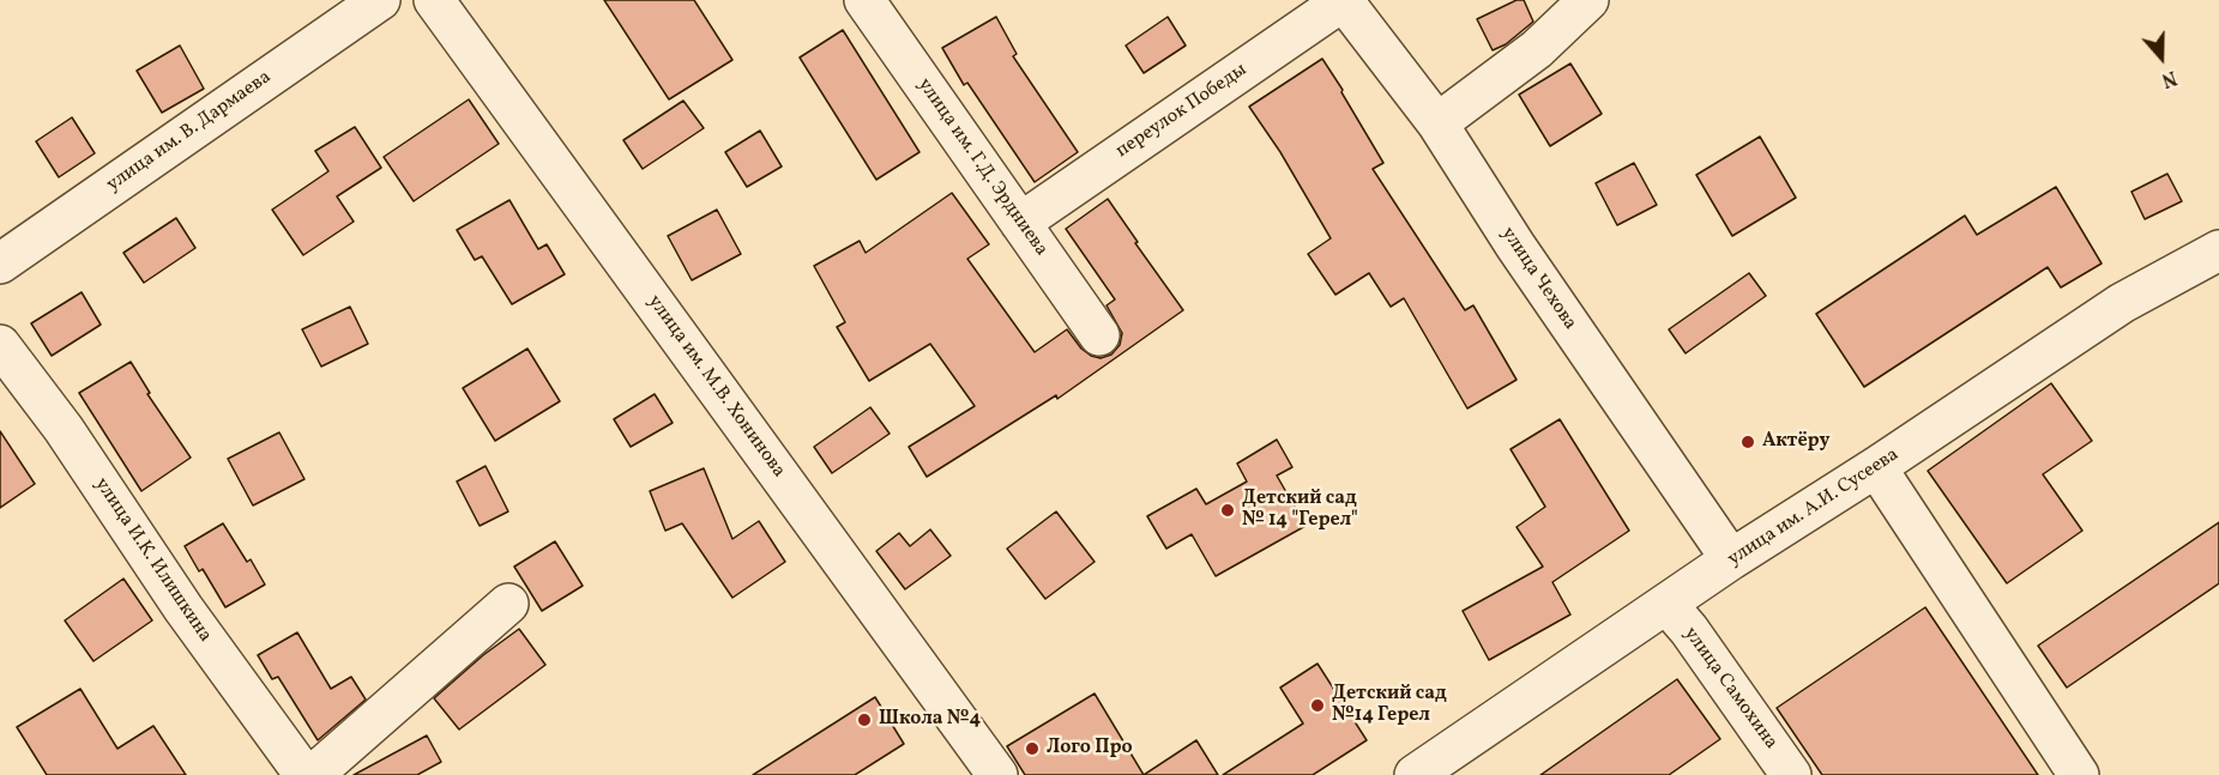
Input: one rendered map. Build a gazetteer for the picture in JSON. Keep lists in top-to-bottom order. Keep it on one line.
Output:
{"streets":{"street":["переулок Победы","улица им. В. Дармаева","улица им. Г.Д. Эрдниева","улица Чехова","улица им. М.В. Хонинова","улица им. А.И. Сусеева","улица И.К. Илишкина","улица Самохина"]},"crossings":[["переулок Победы","улица им. Г.Д. Эрдниева"],["переулок Победы","улица Чехова"],["улица Чехова","улица им. А.И. Сусеева"],["улица им. А.И. Сусеева","улица Самохина"]],"places":["Актёру","Детский сад № 14 \"Герел\"","Детский сад №14 Герел","Школа №4","Лого Про"],"north":"bottom"}
